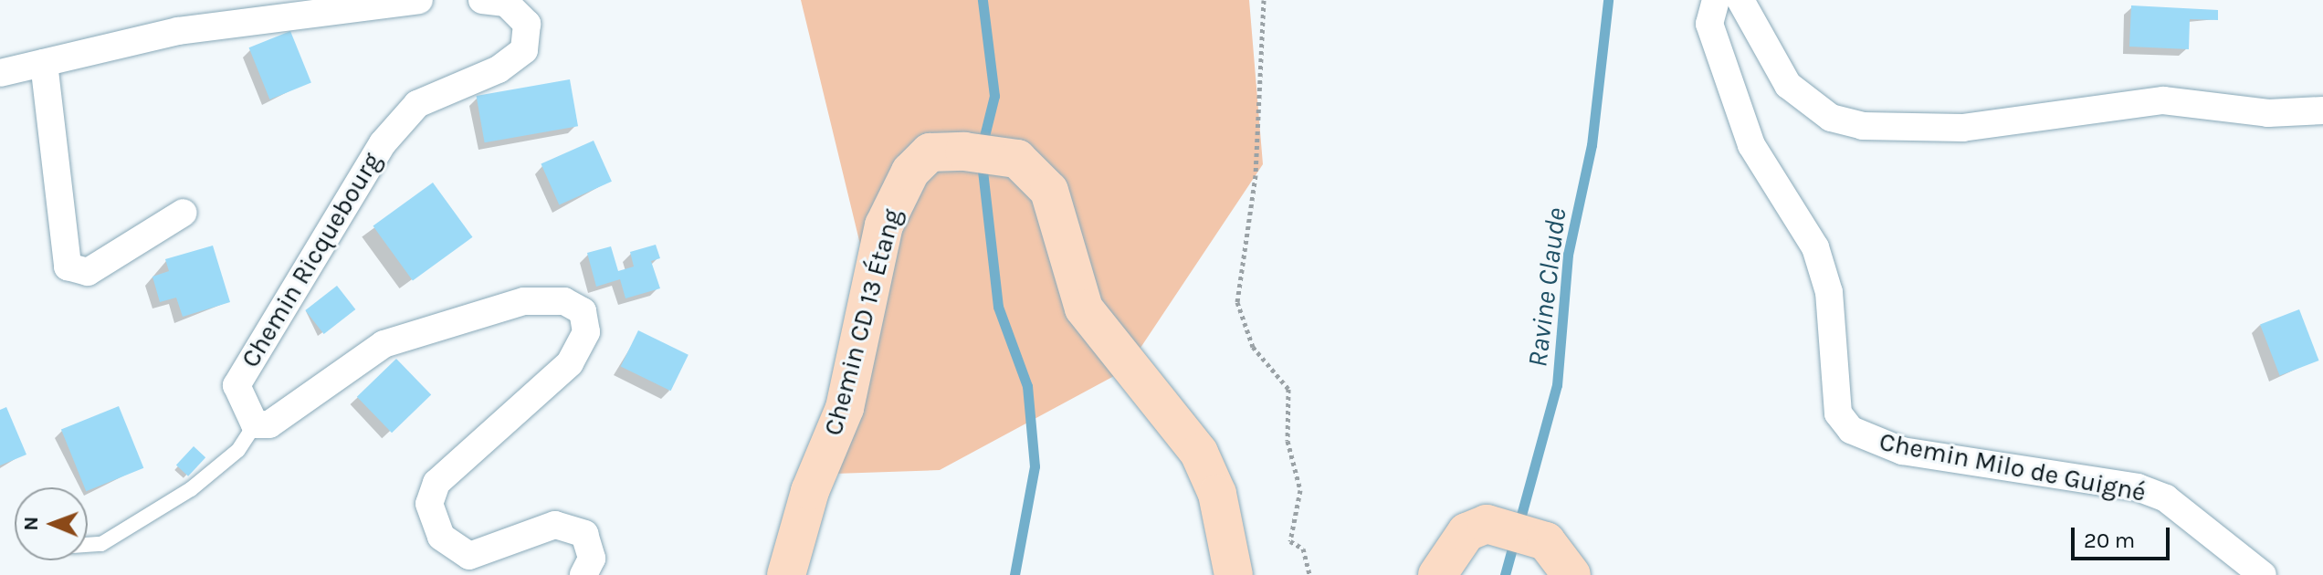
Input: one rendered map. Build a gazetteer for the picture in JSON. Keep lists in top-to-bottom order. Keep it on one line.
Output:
{"streets":{"main road":["Chemin CD 13 Étang"],"street":["Chemin Ricquebourg","Chemin Milo de Guigné"]},"water":["Ravine Claude"],"scale_bar":"20 m","north":"left"}
